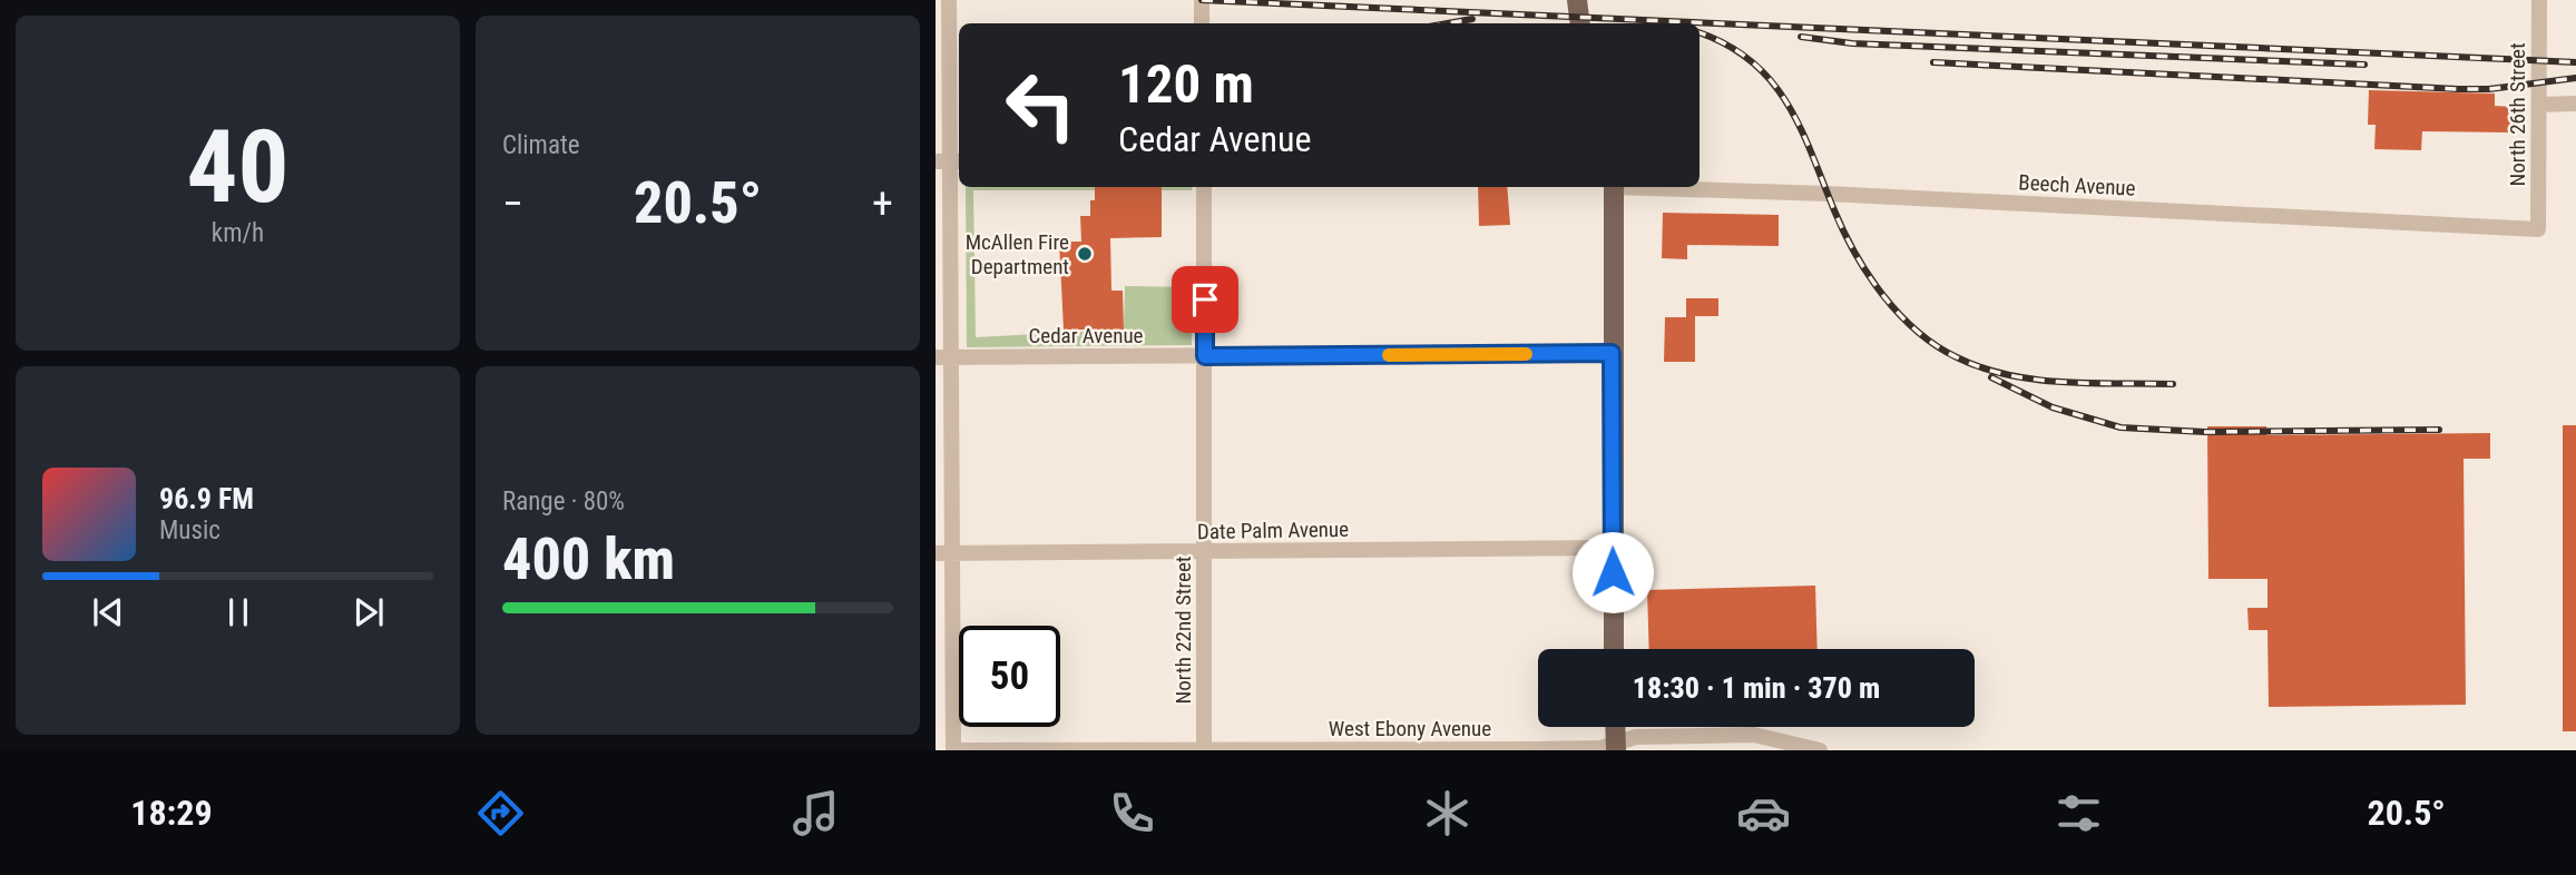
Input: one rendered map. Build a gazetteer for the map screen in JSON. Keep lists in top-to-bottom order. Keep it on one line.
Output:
{"streets":{"street":["North 26th Street","Beech Avenue","Cedar Avenue","Date Palm Avenue","North 22nd Street","West Ebony Avenue"]},"crossings":[["North 26th Street","Beech Avenue"],["Cedar Avenue","North 22nd Street"],["Date Palm Avenue","North 22nd Street"],["North 22nd Street","West Ebony Avenue"]],"places":["McAllen Fire Department"],"page":{"tile":[["40","km/h"],"Climate",["Range · 80%","400 km"]],"turn":["120 m","Cedar Avenue"],"heat":["−","20.5°","+"],"song":["96.9 FM","Music"],"limit":"50","trip":"18:30 · 1 min · 370 m","tabs":["18:29","20.5°"]}}
